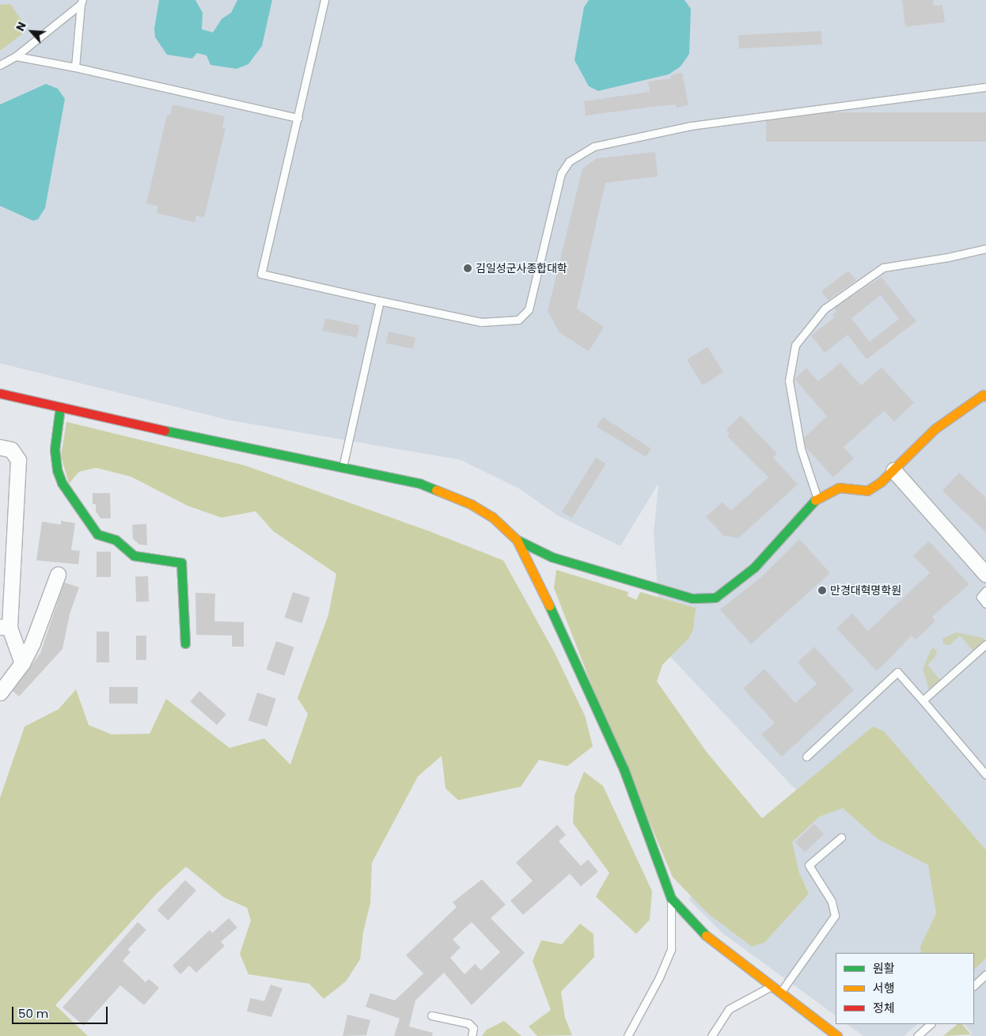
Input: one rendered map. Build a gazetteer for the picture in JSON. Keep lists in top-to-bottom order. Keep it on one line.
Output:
{"places":["김일성군사종합대학","만경대혁명학원"],"legend":["원활","서행","정체"],"scale_bar":"50 m","north":"top left"}
